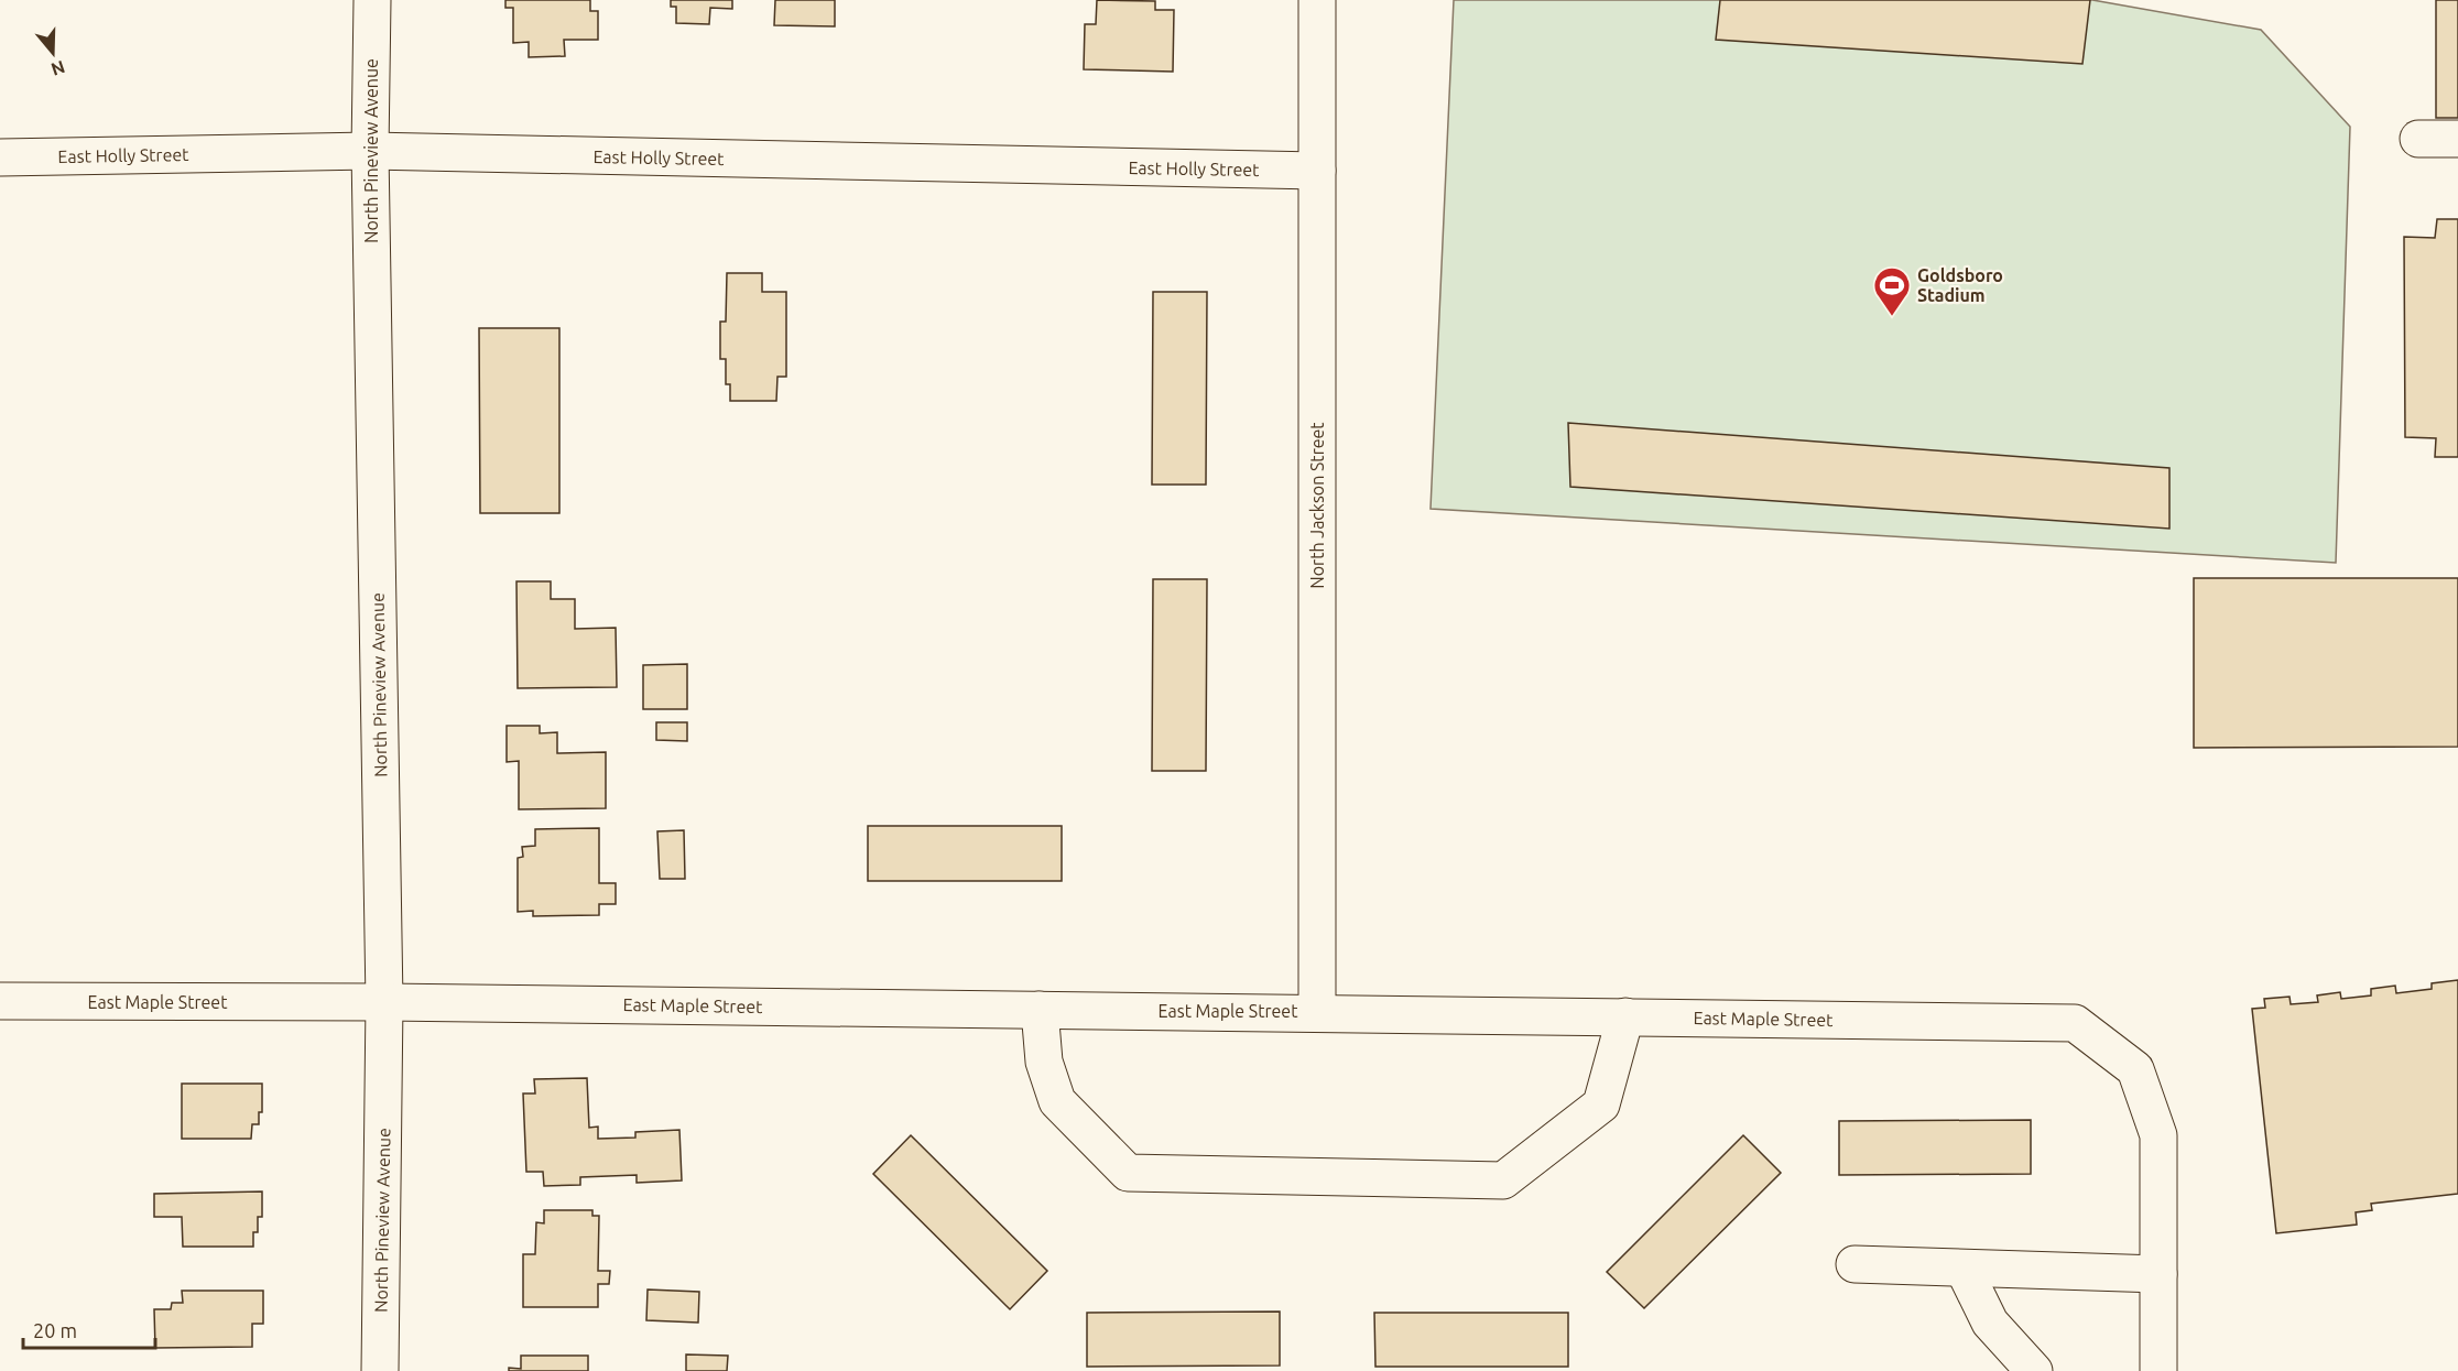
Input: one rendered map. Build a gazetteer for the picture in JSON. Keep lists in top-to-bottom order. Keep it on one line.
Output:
{"streets":{"street":["North Pineview Avenue","East Holly Street","North Jackson Street","East Maple Street"]},"crossings":[["North Pineview Avenue","East Holly Street"],["North Pineview Avenue","East Maple Street"],["East Holly Street","North Jackson Street"],["North Jackson Street","East Maple Street"]],"places":{"sports":["Goldsboro Stadium"]},"scale_bar":"20 m","north":"bottom"}
